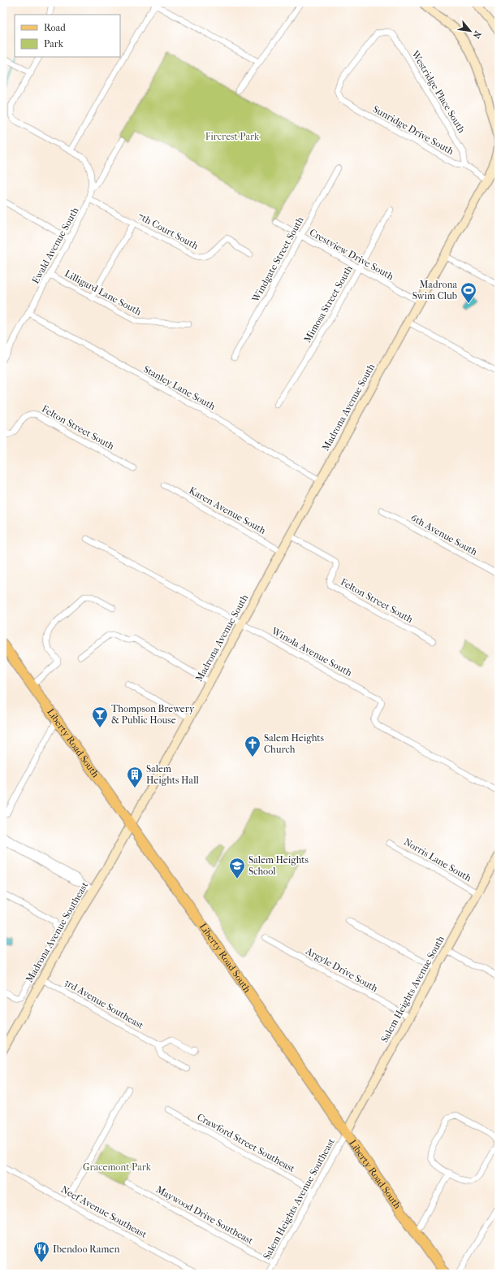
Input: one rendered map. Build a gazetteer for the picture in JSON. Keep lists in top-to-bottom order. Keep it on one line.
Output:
{"streets":{"main road":["Madrona Avenue South","Liberty Road South","Madrona Avenue Southeast","Salem Heights Avenue South"],"street":["Westridge Place South","Sunridge Drive South","7th Court South","Ewald Avenue South","Crestview Drive South","Windgate Street South","Lilligard Lane South","Mimosa Street South","Stanley Lane South","Felton Street South","Karen Avenue South","6th Avenue South","Winola Avenue South","Norris Lane South","Argyle Drive South","3rd Avenue Southeast","Crawford Street Southeast","Salem Heights Avenue Southeast","Neef Avenue Southeast","Maywood Drive Southeast"]},"crossings":[["Westridge Place South","Sunridge Drive South"],["Sunridge Drive South","Madrona Avenue South"],["7th Court South","Ewald Avenue South"],["Ewald Avenue South","Lilligard Lane South"],["Ewald Avenue South","Stanley Lane South"],["Crestview Drive South","Windgate Street South"],["Crestview Drive South","Mimosa Street South"],["Crestview Drive South","Madrona Avenue South"],["Stanley Lane South","Madrona Avenue South"],["Madrona Avenue South","Felton Street South"],["Madrona Avenue South","Karen Avenue South"],["Madrona Avenue South","Winola Avenue South"],["Madrona Avenue South","Liberty Road South"],["Madrona Avenue South","Madrona Avenue Southeast"],["Liberty Road South","Madrona Avenue Southeast"],["Liberty Road South","Salem Heights Avenue South"],["Liberty Road South","Salem Heights Avenue Southeast"],["Norris Lane South","Salem Heights Avenue South"],["Madrona Avenue Southeast","3rd Avenue Southeast"],["Argyle Drive South","Salem Heights Avenue South"],["Salem Heights Avenue South","Salem Heights Avenue Southeast"],["Crawford Street Southeast","Salem Heights Avenue Southeast"],["Salem Heights Avenue Southeast","Maywood Drive Southeast"]],"parks":["Fircrest Park","Gracemont Park"],"places":{"sports":["Madrona Swim Club"],"bar":["Thompson Brewery & Public House"],"church":["Salem Heights Church"],"building":["Salem Heights Hall"],"school or university":["Salem Heights School"],"restaurant":["Ibendoo Ramen"]},"legend":["Road","Park"],"north":"bottom right"}
